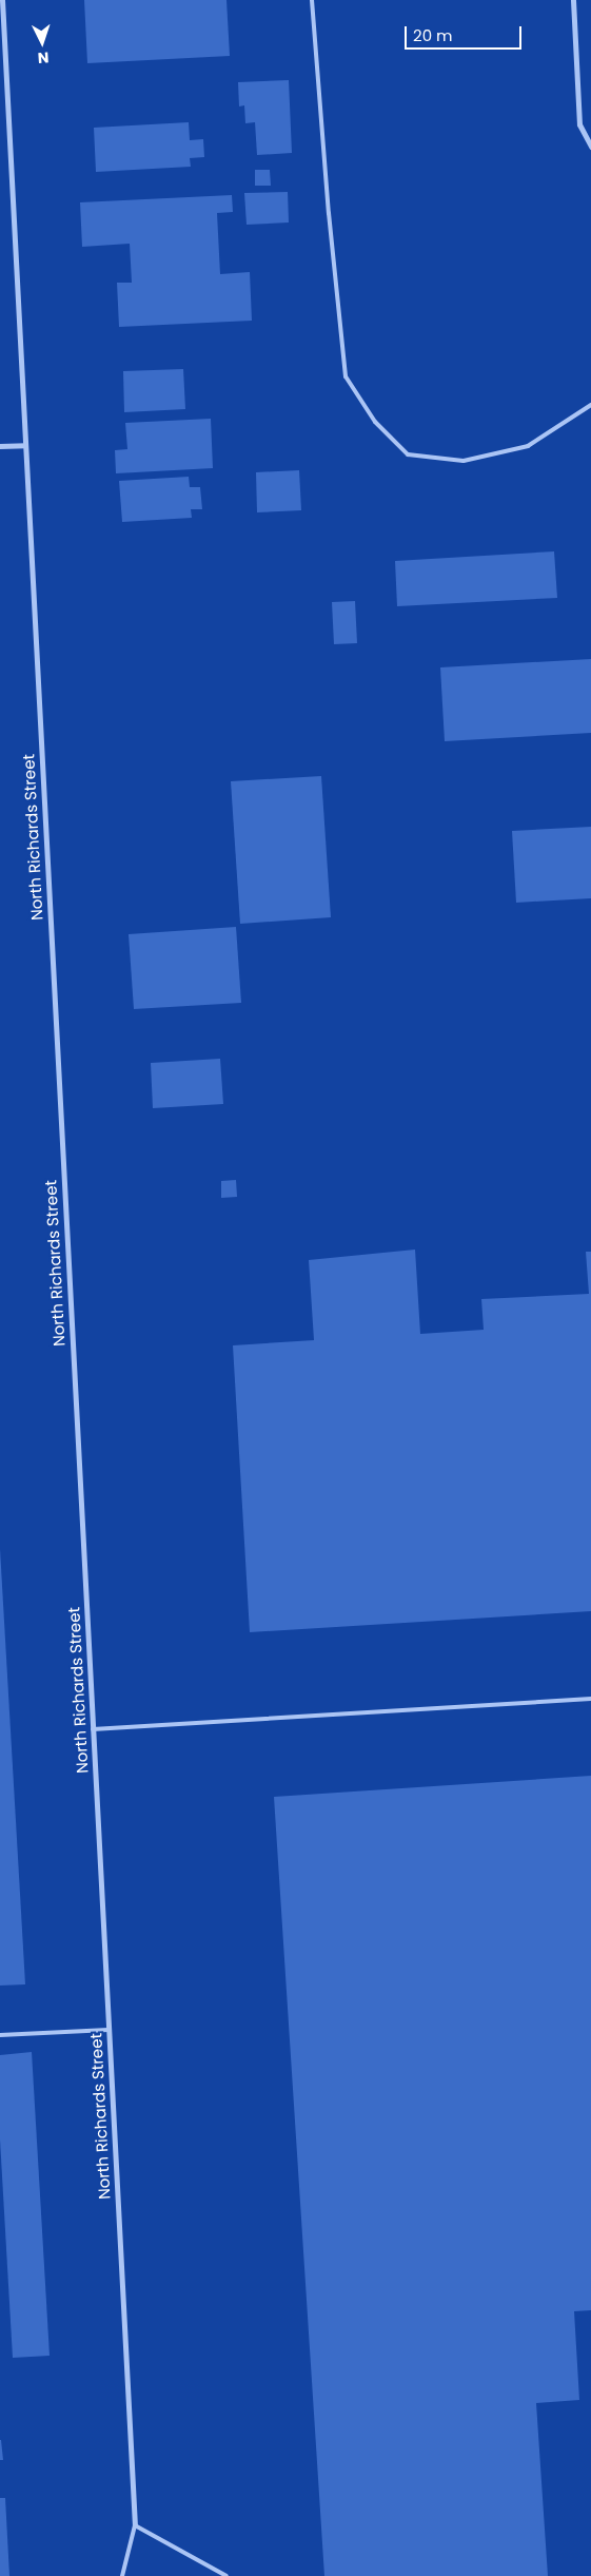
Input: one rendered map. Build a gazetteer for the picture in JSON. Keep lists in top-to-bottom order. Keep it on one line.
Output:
{"streets":{"street":["North Richards Street"]},"scale_bar":"20 m","north":"bottom"}
